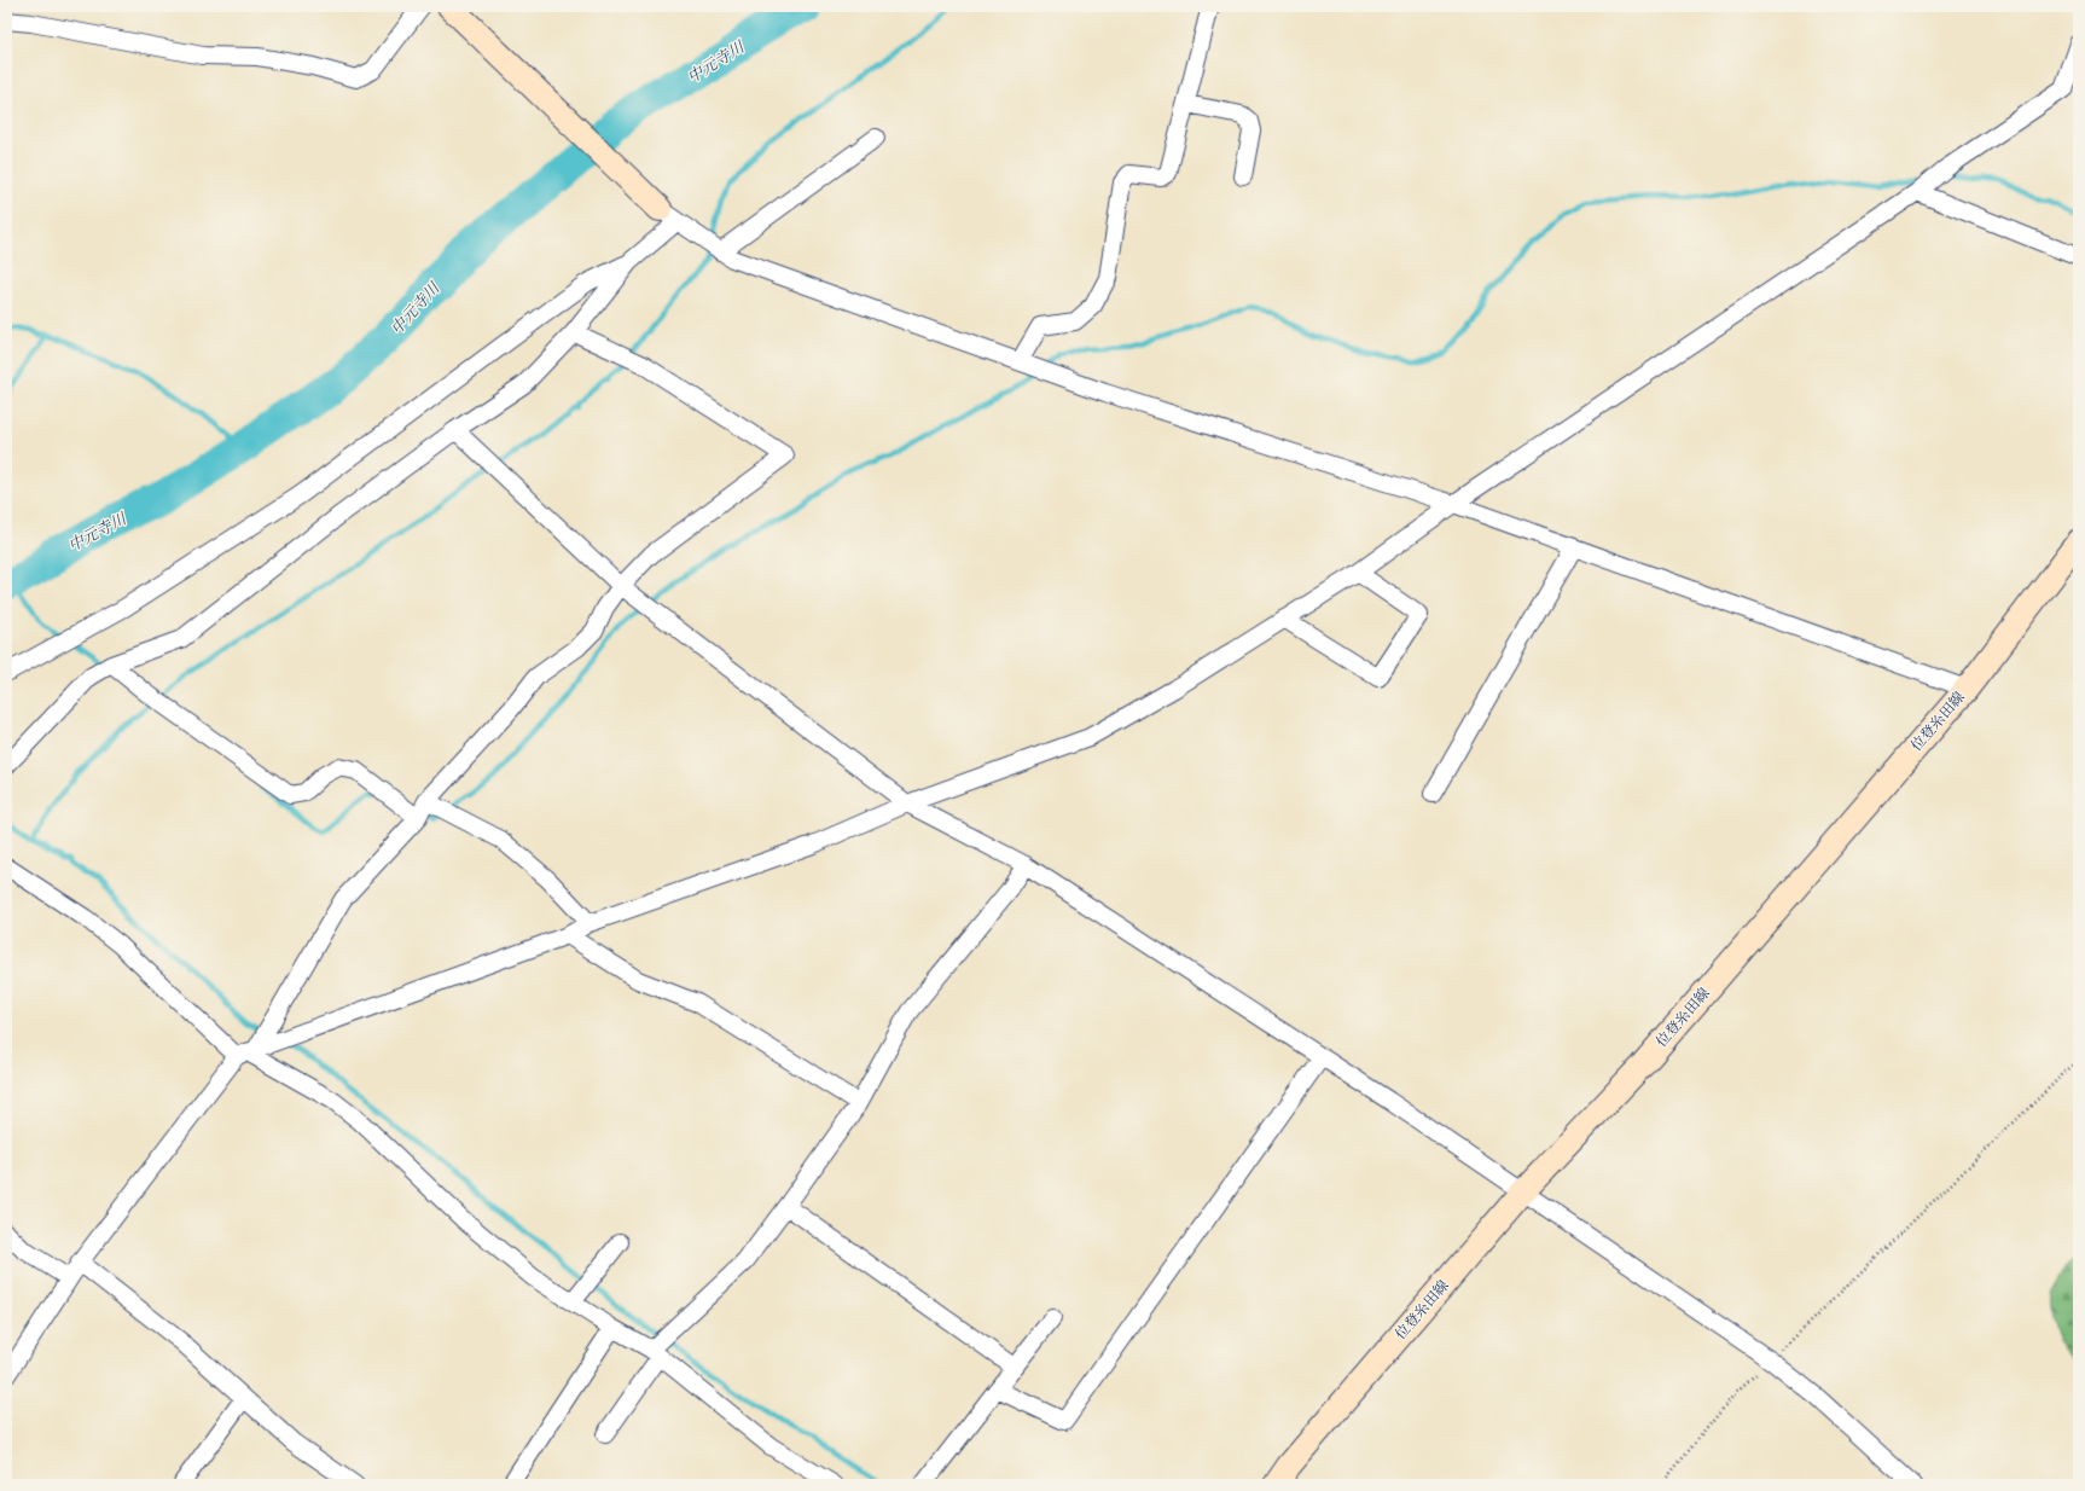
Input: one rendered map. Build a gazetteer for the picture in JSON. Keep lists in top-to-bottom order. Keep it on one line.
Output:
{"streets":{"main road":["位登糸田線"]},"water":["中元寺川"]}
